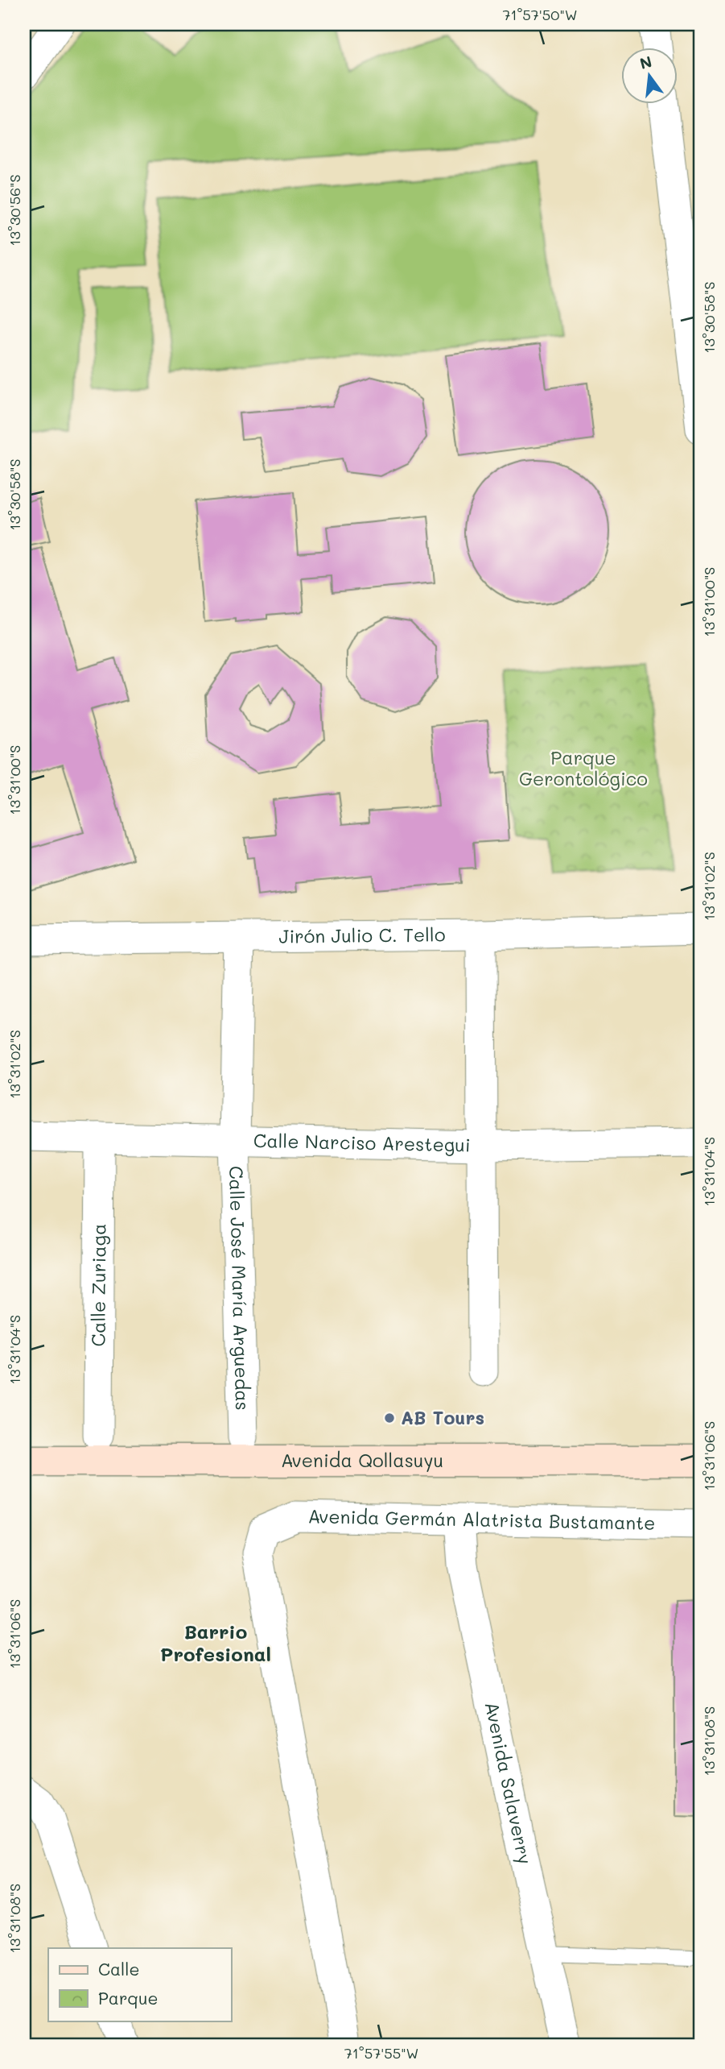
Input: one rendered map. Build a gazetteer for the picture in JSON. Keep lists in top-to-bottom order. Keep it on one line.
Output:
{"streets":{"street":["Jirón Julio C. Tello","Calle Narciso Arestegui","Calle Zuriaga","Calle José María Arguedas","Avenida Qollasuyu","Avenida Germán Alatrista Bustamante","Avenida Salaverry"]},"crossings":[["Jirón Julio C. Tello","Calle José María Arguedas"],["Calle Narciso Arestegui","Calle Zuriaga"],["Calle Narciso Arestegui","Calle José María Arguedas"],["Avenida Germán Alatrista Bustamante","Avenida Salaverry"]],"districts":["Barrio Profesional"],"parks":["Parque Gerontológico"],"places":["AB Tours"],"legend":["Calle","Parque"],"north":"top","coordinates":["71°57'50\"W","13°30'56\"S","13°30'58\"S","13°31'00\"S","13°31'02\"S","13°31'04\"S","13°31'06\"S","13°31'08\"S","71°57'55\"W"]}
